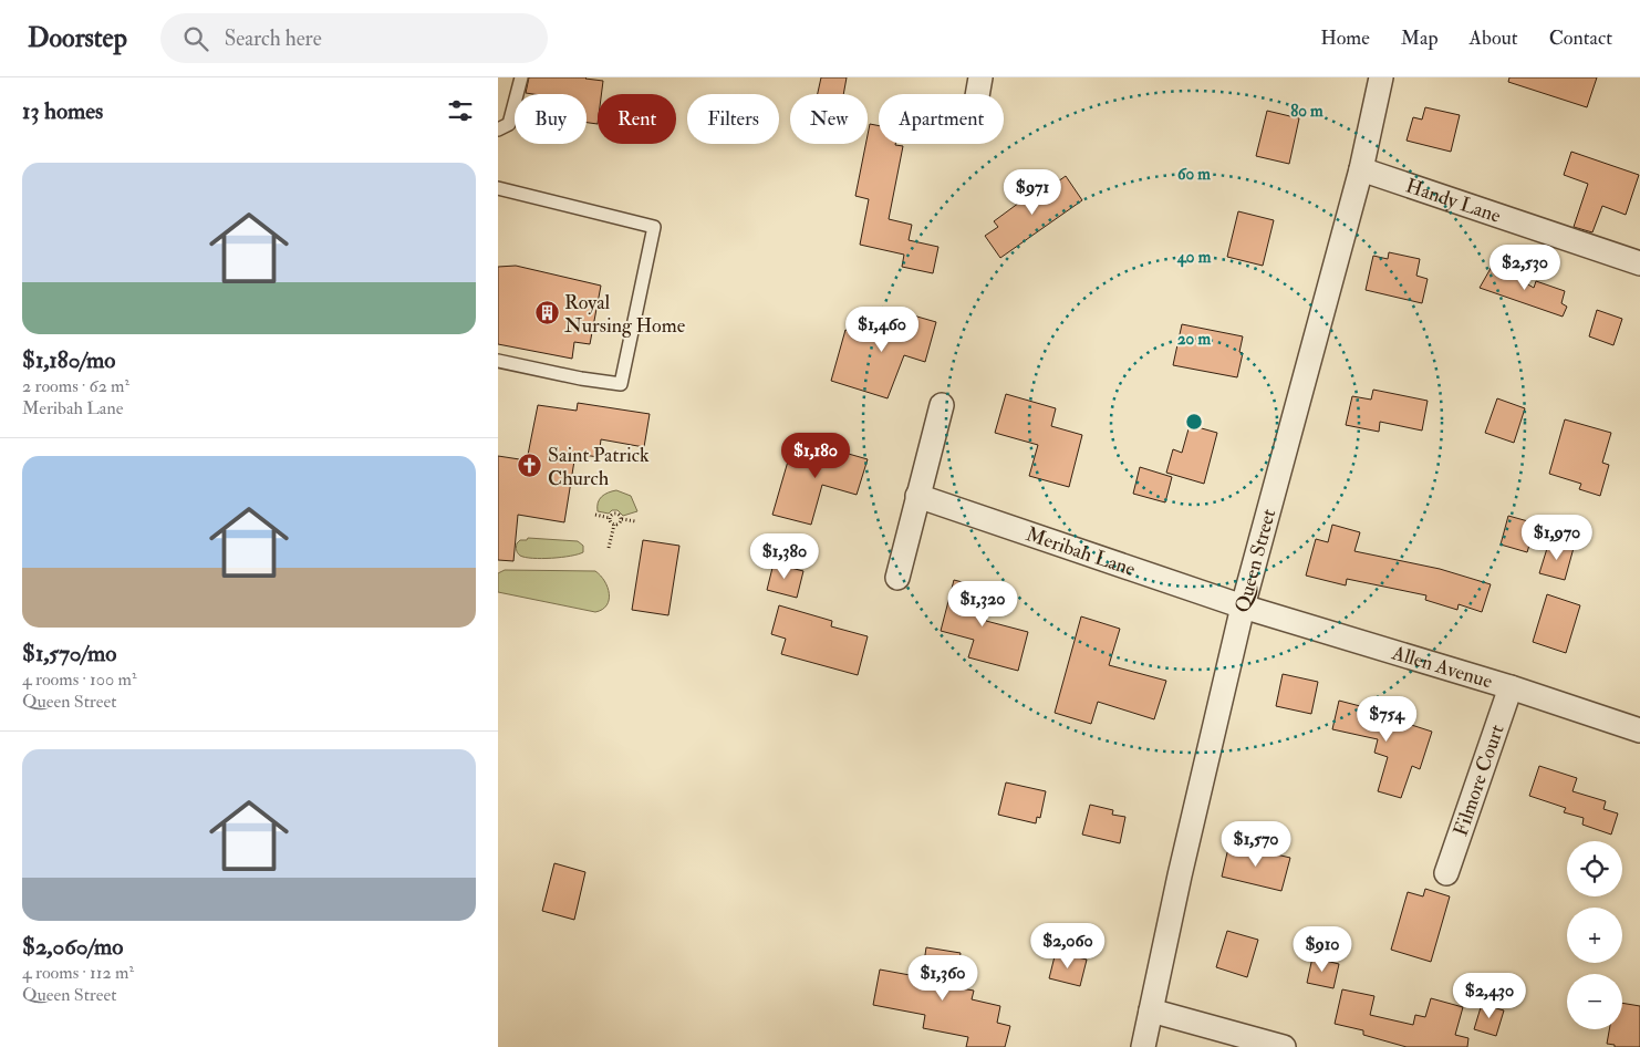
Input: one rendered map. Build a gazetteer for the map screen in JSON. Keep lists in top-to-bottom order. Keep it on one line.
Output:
{"streets":{"street":["Handy Lane","Meribah Lane","Queen Street","Allen Avenue","Filmore Court"]},"crossings":[["Handy Lane","Queen Street"],["Meribah Lane","Queen Street"],["Meribah Lane","Allen Avenue"],["Queen Street","Allen Avenue"],["Allen Avenue","Filmore Court"]],"places":{"building":["Royal Nursing Home"],"church":["Saint Patrick Church"]},"page":{"header":"Doorstep","search":"Search here","nav":["Home","Map","About","Contact"],"heading":"13 homes","chip":["Buy","Rent","Filters","New","Apartment"],"list":[{"name":"$1,180/mo","note":"2 rooms · 62 m² · Meribah Lane"},{"name":"$1,570/mo","note":"4 rooms · 100 m² · Queen Street"},{"name":"$2,060/mo","note":"4 rooms · 112 m² · Queen Street"}],"price":["$971","$2,530","$1,460","$1,180","$1,970","$1,380","$1,320","$754","$1,570","$2,060","$910","$1,360","$2,430"],"map_buttons":["+","−"]},"rings":["80 m","60 m","40 m","20 m"]}
